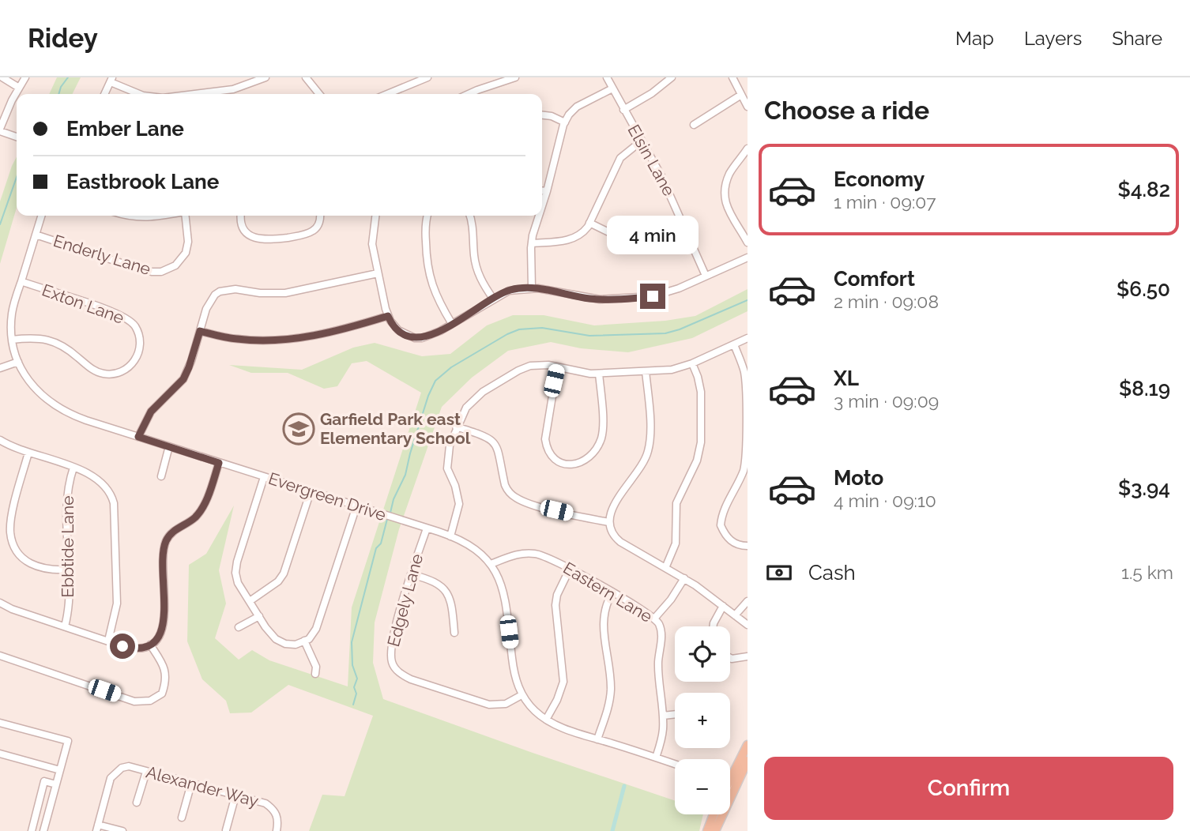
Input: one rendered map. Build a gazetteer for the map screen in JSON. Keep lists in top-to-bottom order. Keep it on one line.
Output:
{"streets":{"street":["Elsin Lane","Enderly Lane","Exton Lane","Evergreen Drive","Ebbtide Lane","Eastern Lane","Edgely Lane","Alexander Way"]},"crossings":[["Enderly Lane","Evergreen Drive"],["Exton Lane","Evergreen Drive"],["Evergreen Drive","Eastern Lane"],["Evergreen Drive","Edgely Lane"]],"places":{"school or university":["Garfield Park east Elementary School"]},"page":{"header":"Ridey","nav":["Map","Layers","Share"],"heading":"Choose a ride","banner":["Ember Lane","Eastbrook Lane"],"list":[{"name":"Economy","note":"1 min · 09:07","value":"$4.82"},{"name":"Comfort","note":"2 min · 09:08","value":"$6.50"},{"name":"XL","note":"3 min · 09:09","value":"$8.19"},{"name":"Moto","note":"4 min · 09:10","value":"$3.94"}],"bubble":"4 min","pay":["Cash","1.5 km"],"map_buttons":["+","−"],"buttons":"Confirm"}}
